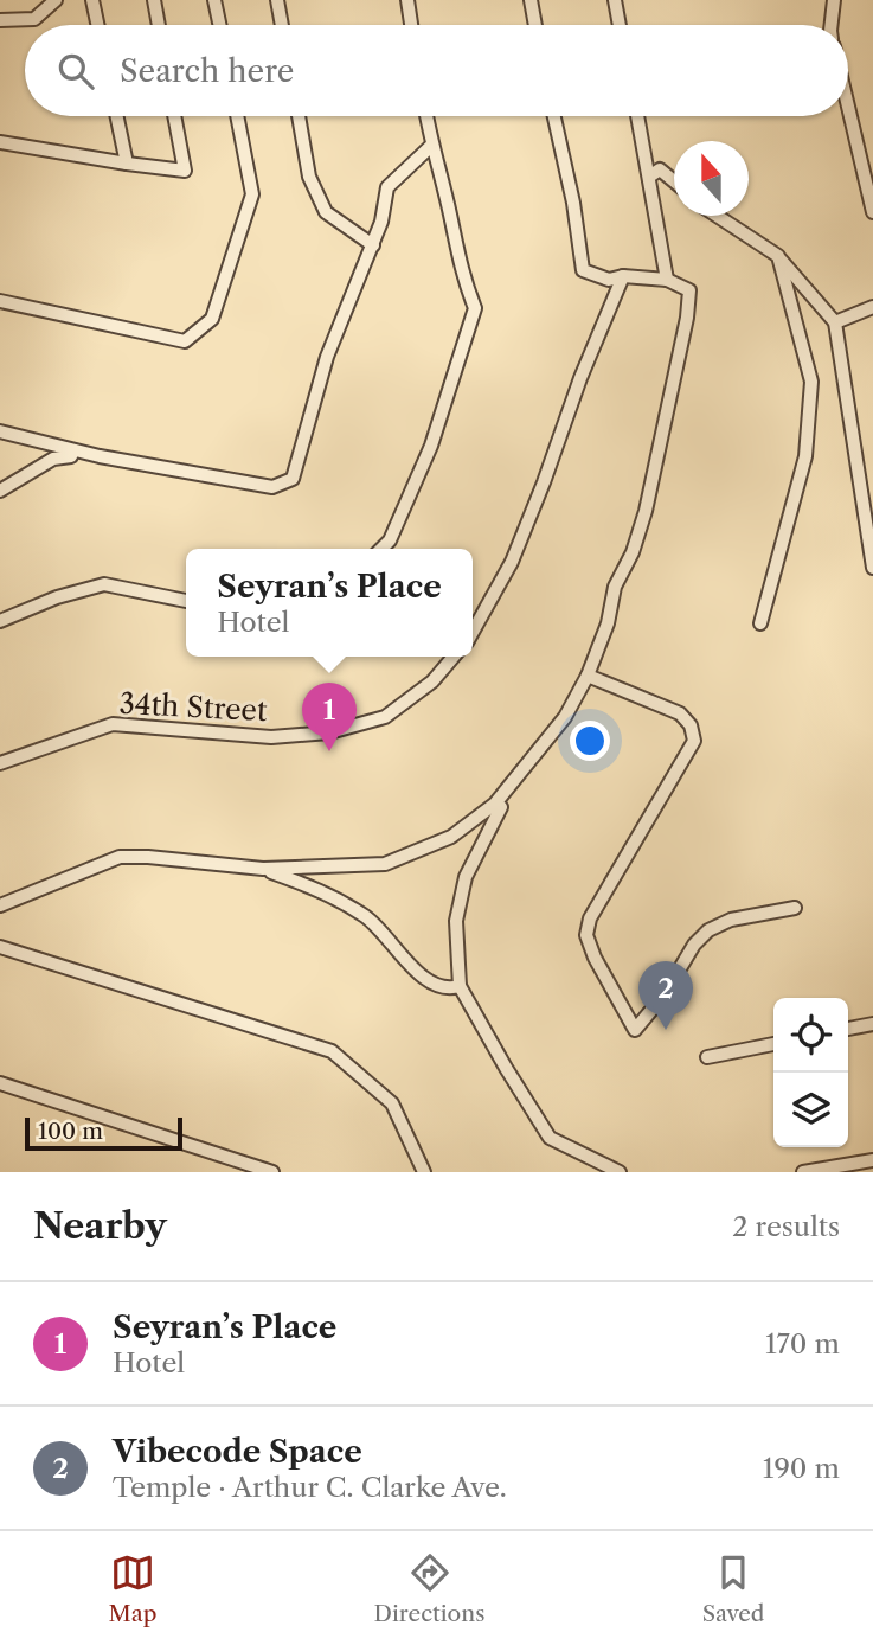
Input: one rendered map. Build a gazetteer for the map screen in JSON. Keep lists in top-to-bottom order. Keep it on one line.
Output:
{"streets":{"street":["34th Street"]},"scale_bar":"100 m","north":"top","page":{"search":"Search here","popup":["Seyran’s Place","Hotel"],"pins":["1","2"],"scale":"100 m","heading":["Nearby","2 results"],"list":[{"mark":"1","name":"Seyran’s Place","note":"Hotel","value":"170 m"},{"mark":"2","name":"Vibecode Space","note":"Temple · Arthur C. Clarke Ave.","value":"190 m"}],"nav":["Map","Directions","Saved"]}}
